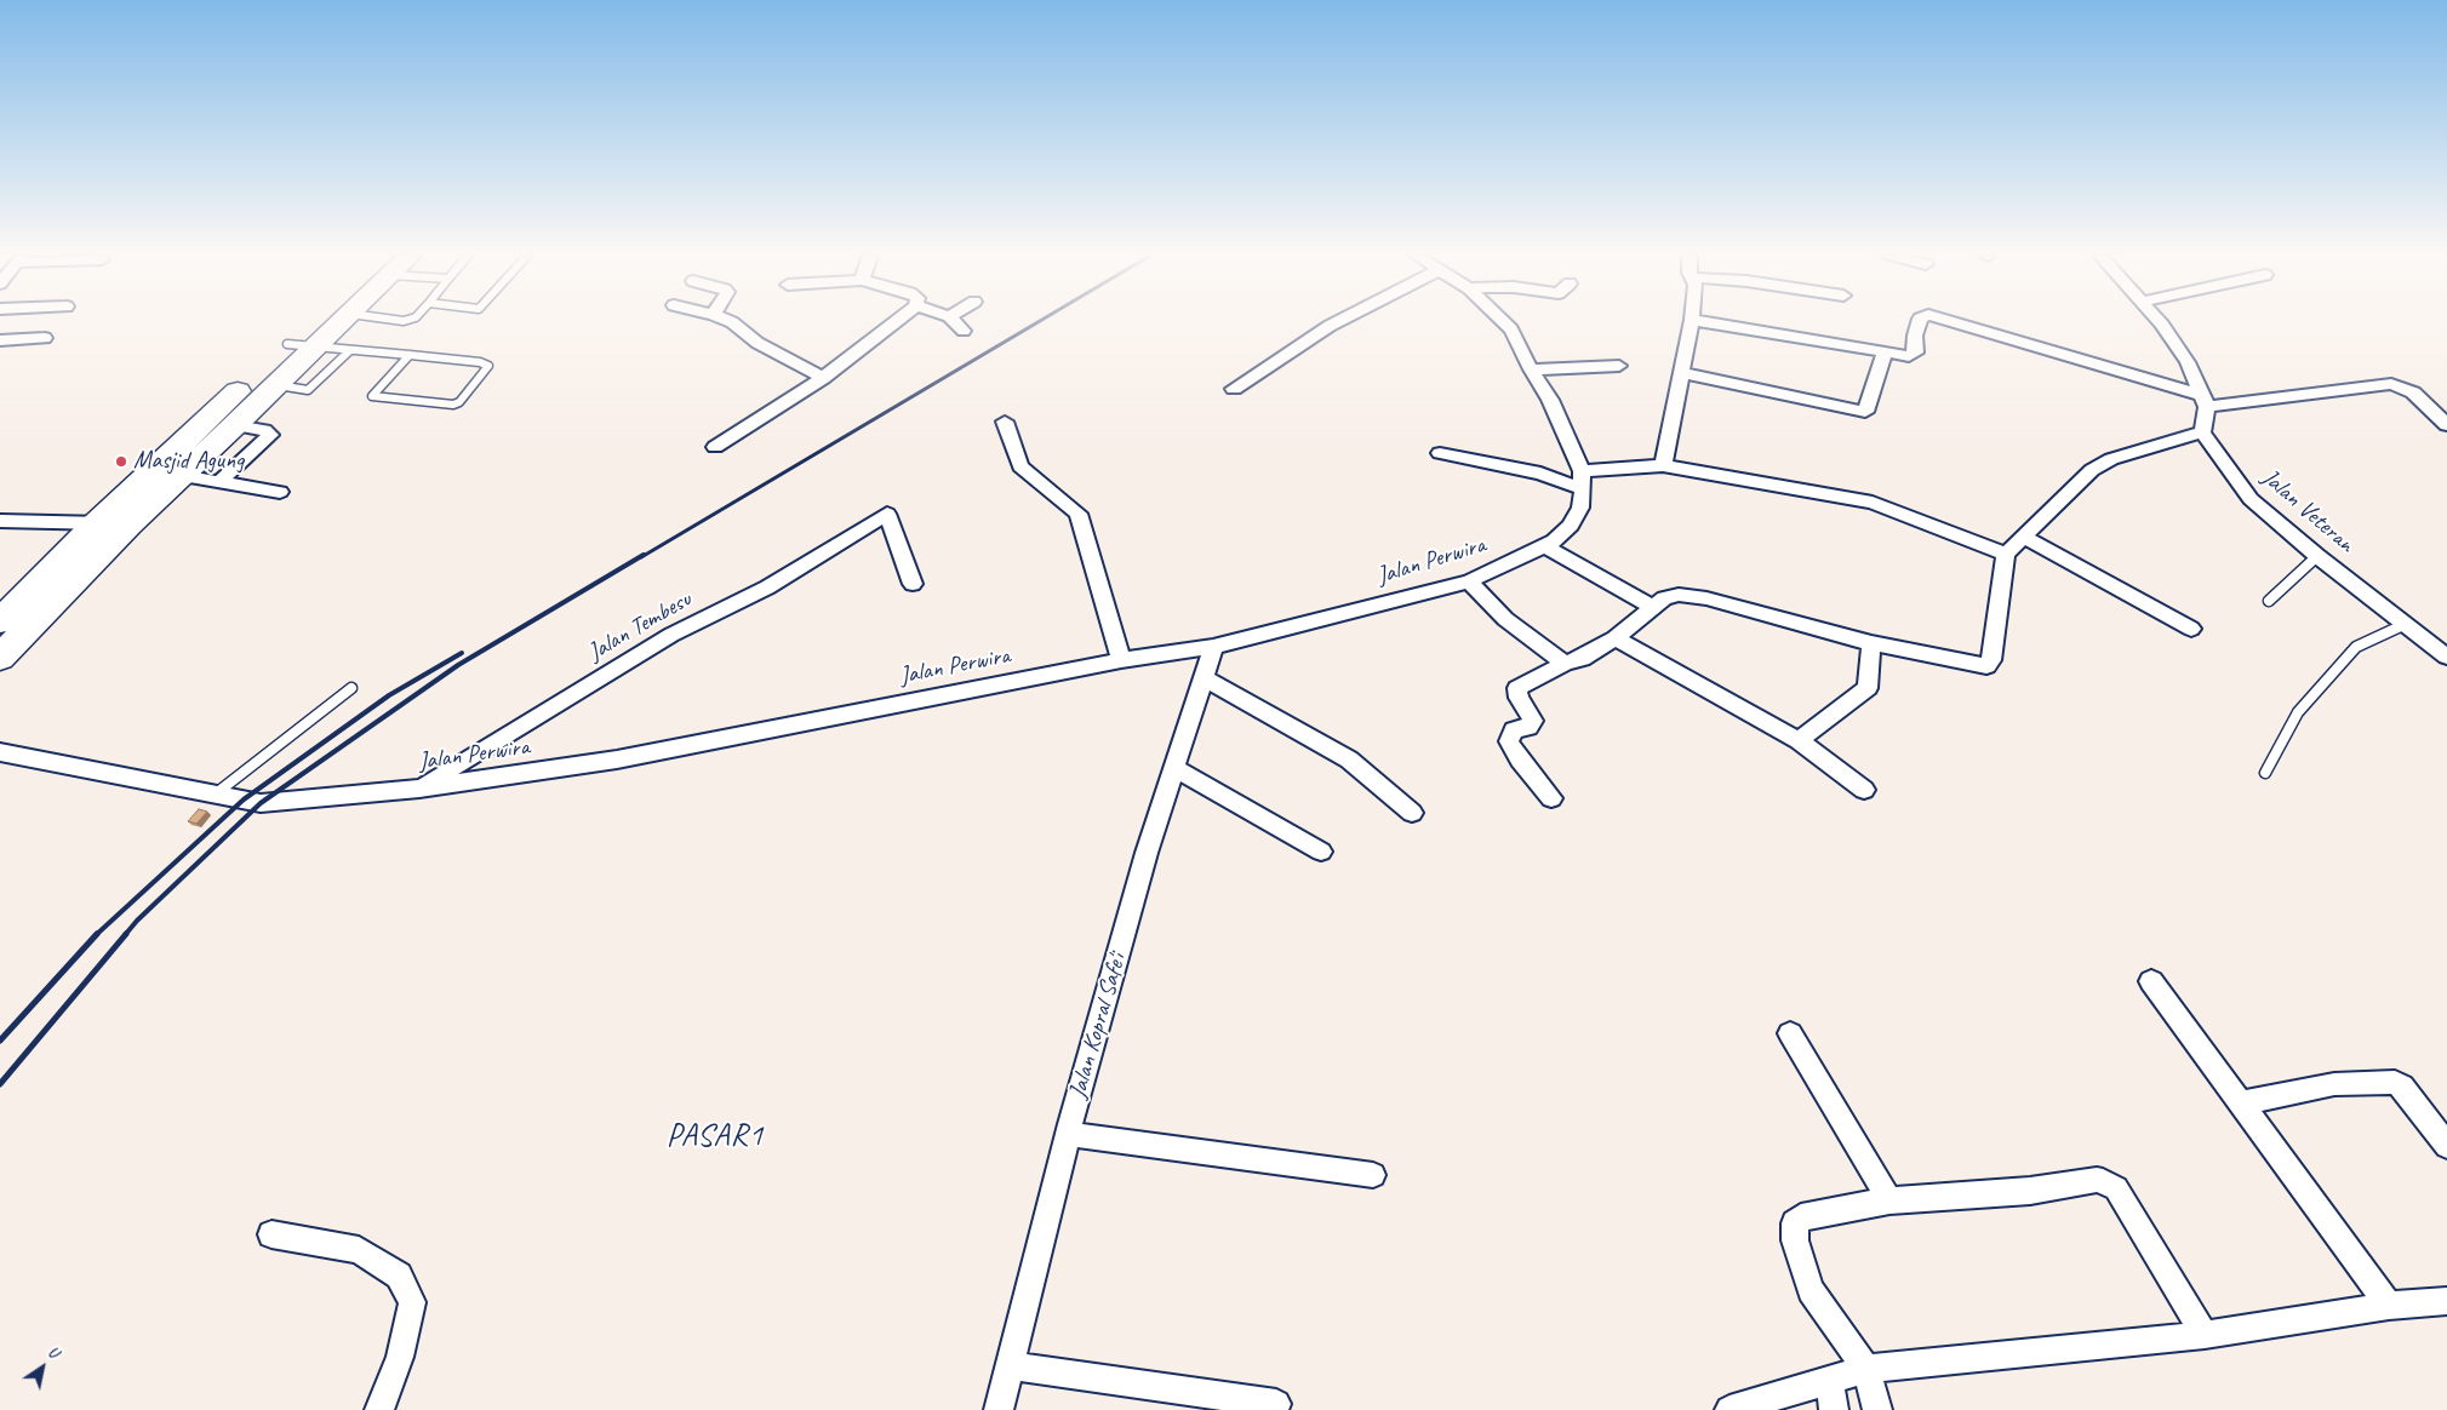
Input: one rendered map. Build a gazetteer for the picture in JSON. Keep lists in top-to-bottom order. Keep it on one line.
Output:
{"streets":{"street":["Jalan Veteran","Jalan Perwira","Jalan Tembesu","Jalan Kopral Safe'i"]},"crossings":[["Jalan Perwira","Jalan Tembesu"],["Jalan Perwira","Jalan Kopral Safe'i"]],"districts":["PASAR1"],"places":["Masjid Agung"],"north":"top right"}
